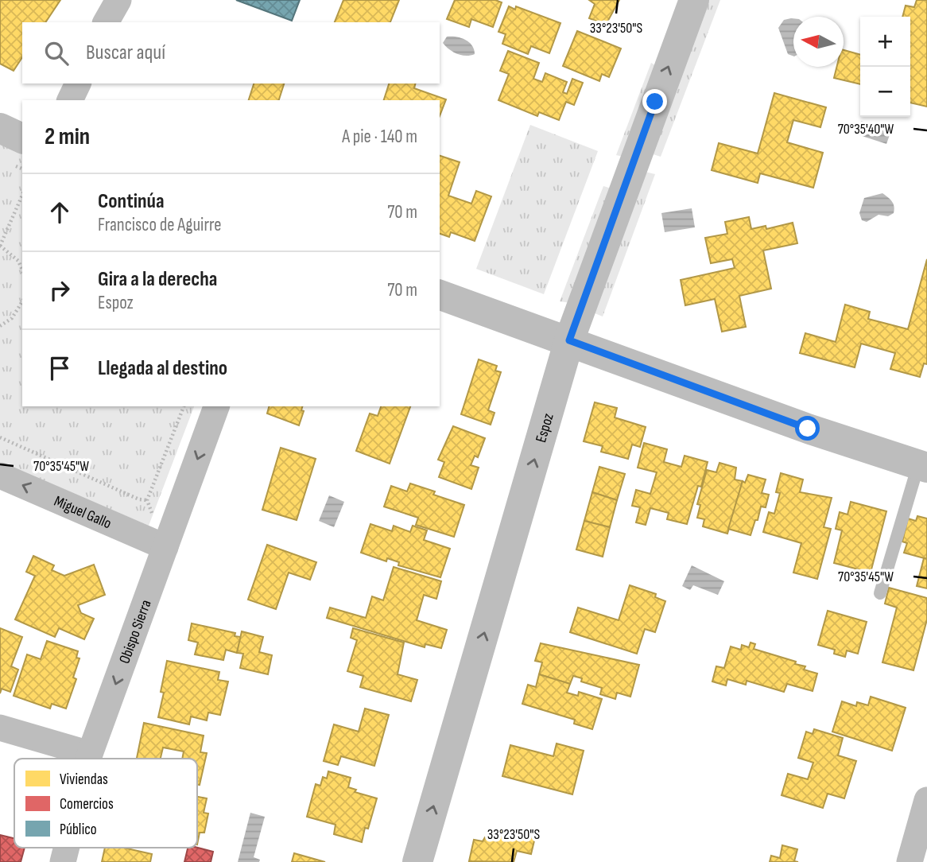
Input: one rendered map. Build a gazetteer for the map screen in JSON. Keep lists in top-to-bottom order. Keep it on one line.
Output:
{"streets":{"street":["Espoz","Miguel Gallo","Obispo Sierra"]},"crossings":[["Miguel Gallo","Obispo Sierra"]],"one_way":["Espoz","Obispo Sierra"],"legend":["Viviendas","Comercios","Público"],"north":"left","page":{"map_buttons":["+","−"],"search":"Buscar aquí","heading":["2 min","A pie · 140 m"],"list":[["Continúa","Francisco de Aguirre","70 m"],["Gira a la derecha","Espoz","70 m"],"Llegada al destino"]},"coordinates":["33°23'50\"S","70°35'40\"W","70°35'45\"W"]}
